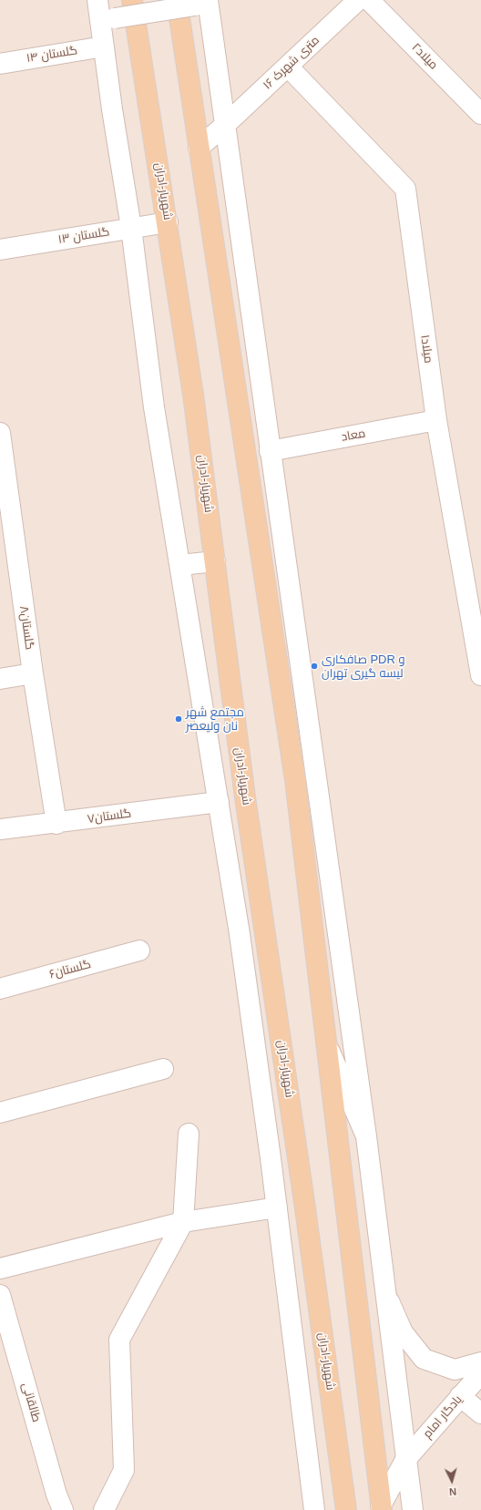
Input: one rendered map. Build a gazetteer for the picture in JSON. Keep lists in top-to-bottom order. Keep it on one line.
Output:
{"streets":{"main road":["شهریار-ادران"],"street":["گلستان ۱۴","میلاد۲","۱۶ متری شهرک","گلستان ۱۳","میلاد۱","معاد","گلستان۸","گلستان۷","گلستان۶","طالقانی","یادگار امام"]},"crossings":[["۱۶ متری شهرک","میلاد۱"],["شهریار-ادران","گلستان ۱۳"],["میلاد۱","معاد"],["گلستان۸","گلستان۷"]],"places":["صافکاری PDR و لیسه گیری تهران","مجتمع شهر نان ولیعصر"],"north":"bottom"}
